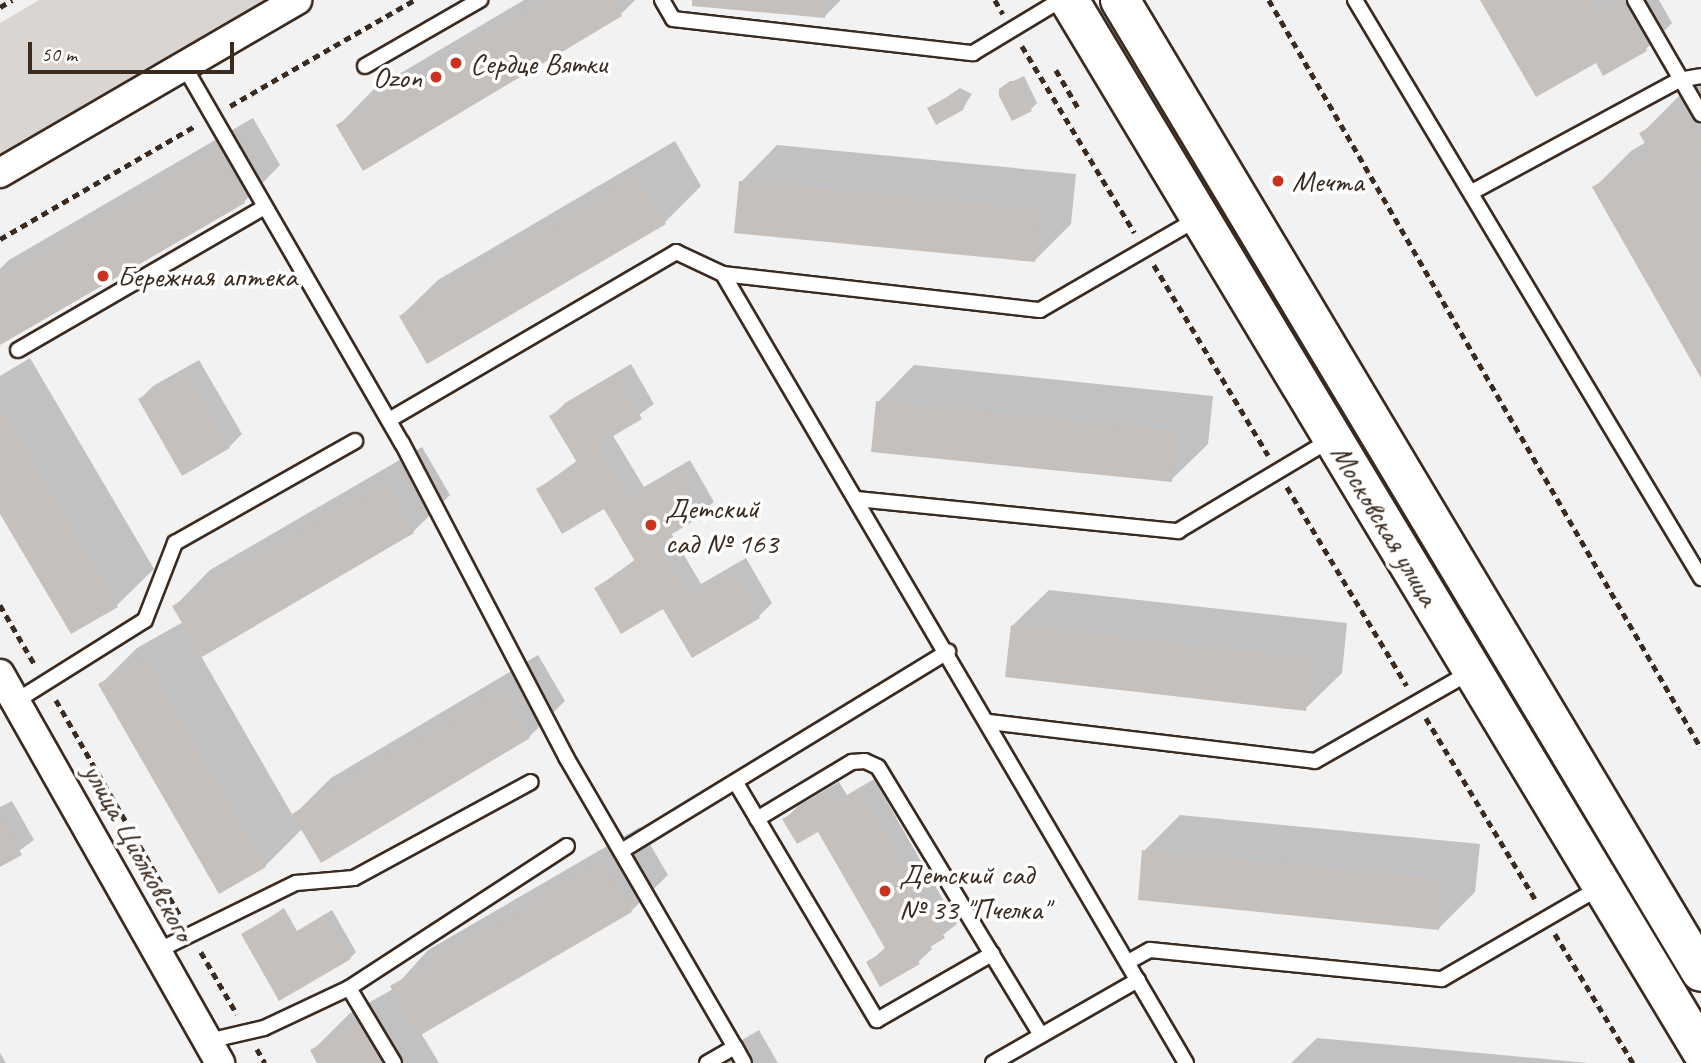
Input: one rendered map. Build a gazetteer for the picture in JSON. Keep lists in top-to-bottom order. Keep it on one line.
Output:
{"streets":{"main road":["Московская улица"],"street":["улица Циолковского"]},"places":["Сердце Вятки","Ozon","Мечта","Бережная аптека","Детский сад № 163","Детский сад № 33 \"Пчелка\""],"scale_bar":"50 m"}
